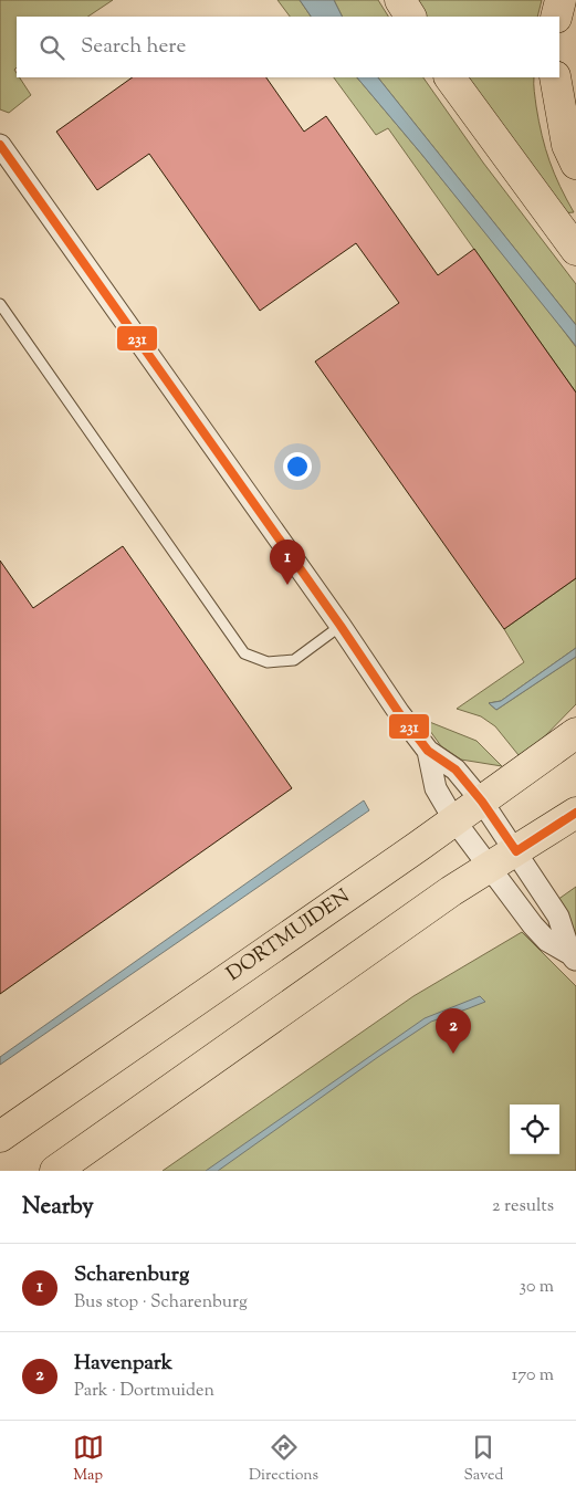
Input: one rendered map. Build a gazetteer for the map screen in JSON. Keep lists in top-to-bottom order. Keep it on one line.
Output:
{"streets":{"main road":["DORTMUIDEN"]},"lines":["transit line 231"],"page":{"search":"Search here","pins":["1","2"],"heading":["Nearby","2 results"],"list":[{"mark":"1","name":"Scharenburg","note":"Bus stop · Scharenburg","value":"30 m"},{"mark":"2","name":"Havenpark","note":"Park · Dortmuiden","value":"170 m"}],"nav":["Map","Directions","Saved"]}}
